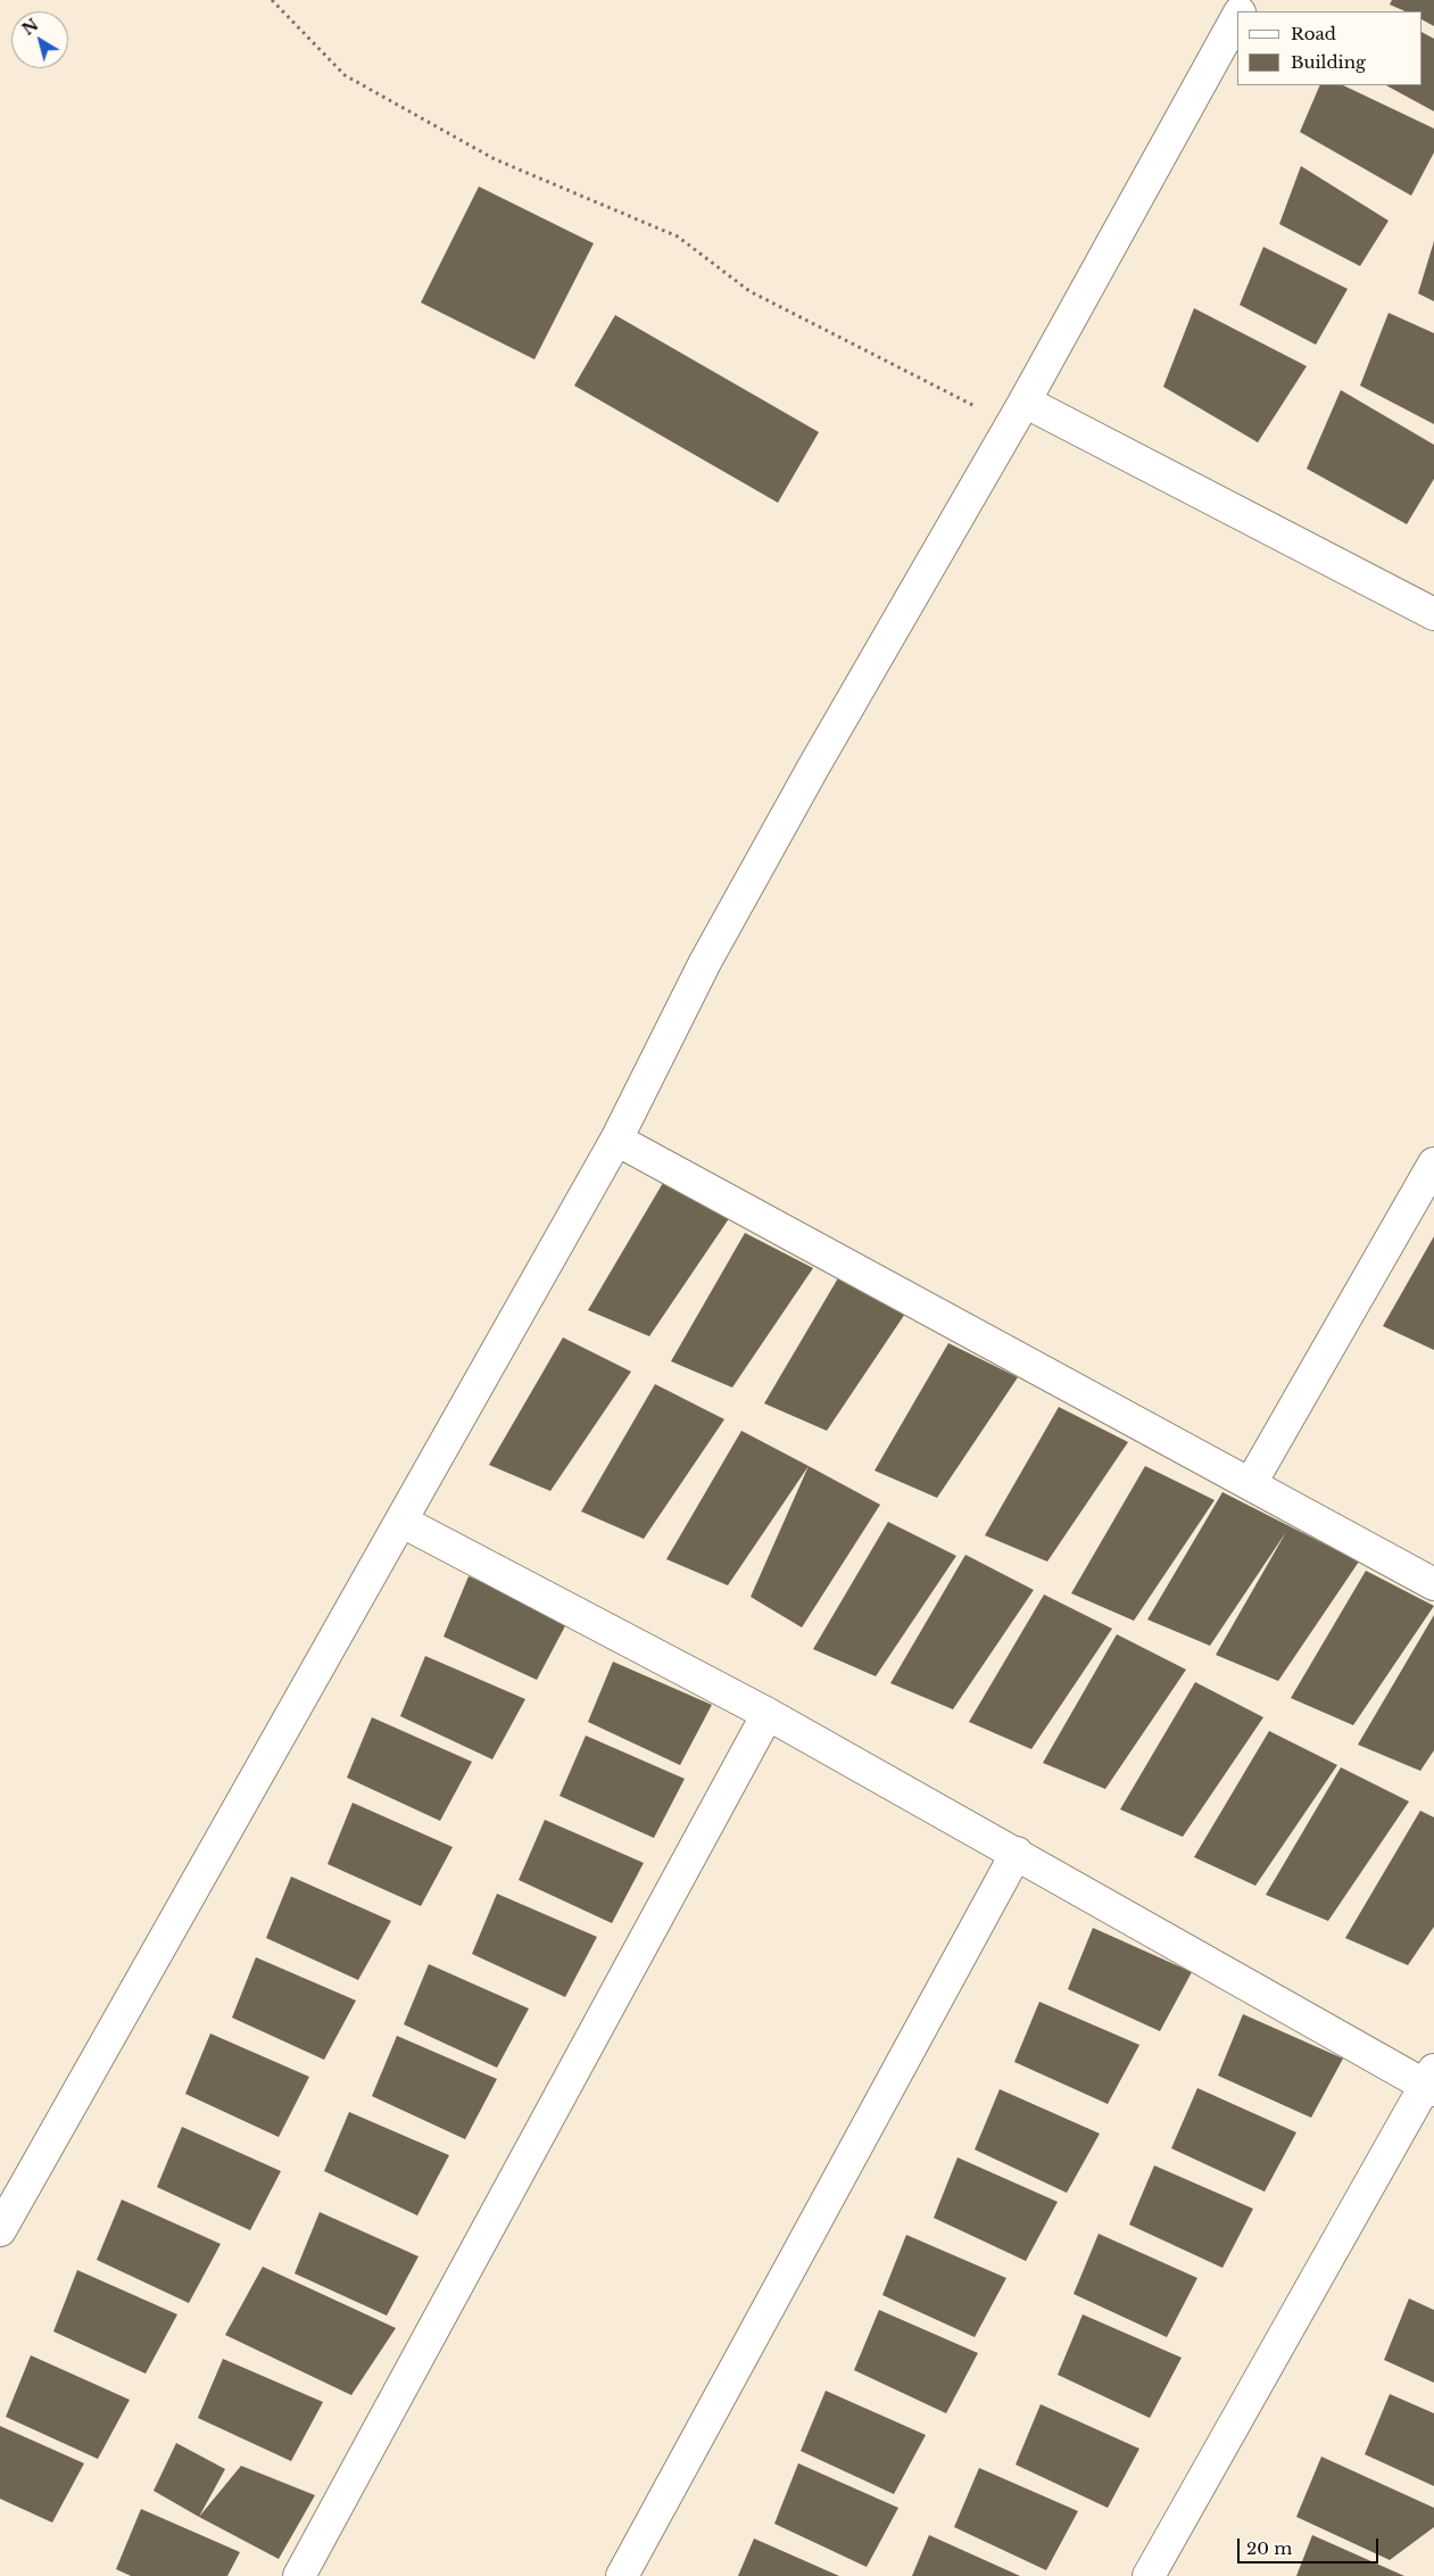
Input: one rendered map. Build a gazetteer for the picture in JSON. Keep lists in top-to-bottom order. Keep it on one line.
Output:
{"legend":["Road","Building"],"scale_bar":"20 m","north":"top left"}
